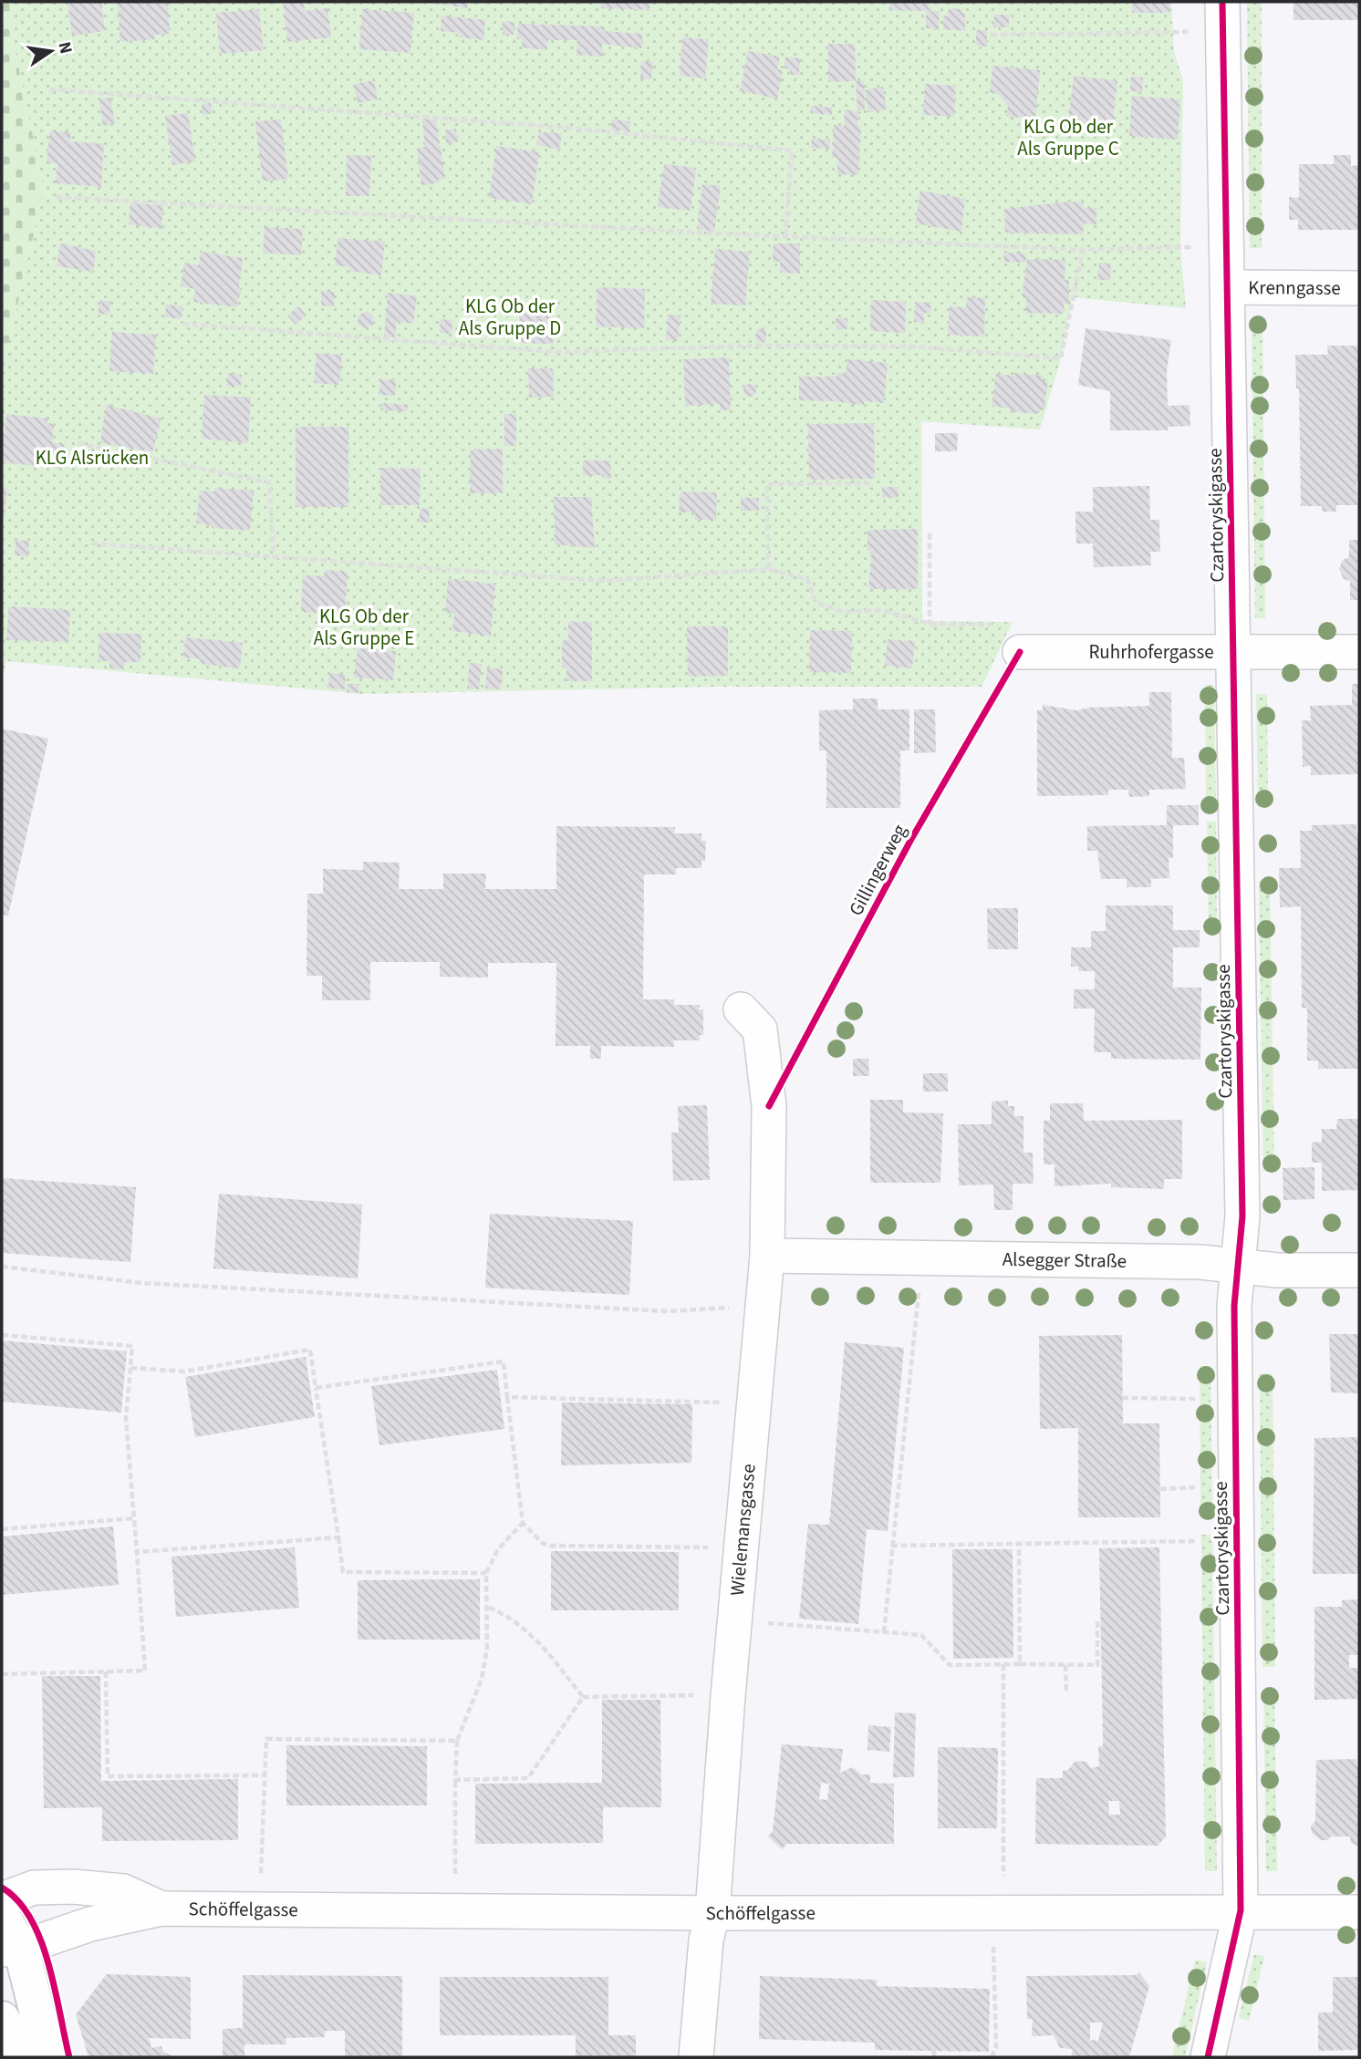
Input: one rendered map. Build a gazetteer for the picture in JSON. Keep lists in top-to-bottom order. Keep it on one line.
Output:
{"streets":{"street":["Krenngasse","Czartoryskigasse","Ruhrhofergasse","Alsegger Straße","Wielemansgasse","Schöffelgasse"],"cycle path":["Gillingerweg"]},"crossings":[["Krenngasse","Czartoryskigasse"],["Czartoryskigasse","Ruhrhofergasse"],["Czartoryskigasse","Alsegger Straße"],["Czartoryskigasse","Schöffelgasse"],["Alsegger Straße","Wielemansgasse"],["Wielemansgasse","Schöffelgasse"]],"parks":["KLG Ob der Als Gruppe C","KLG Ob der Als Gruppe D","KLG Alsrücken","KLG Ob der Als Gruppe E"],"north":"right"}
